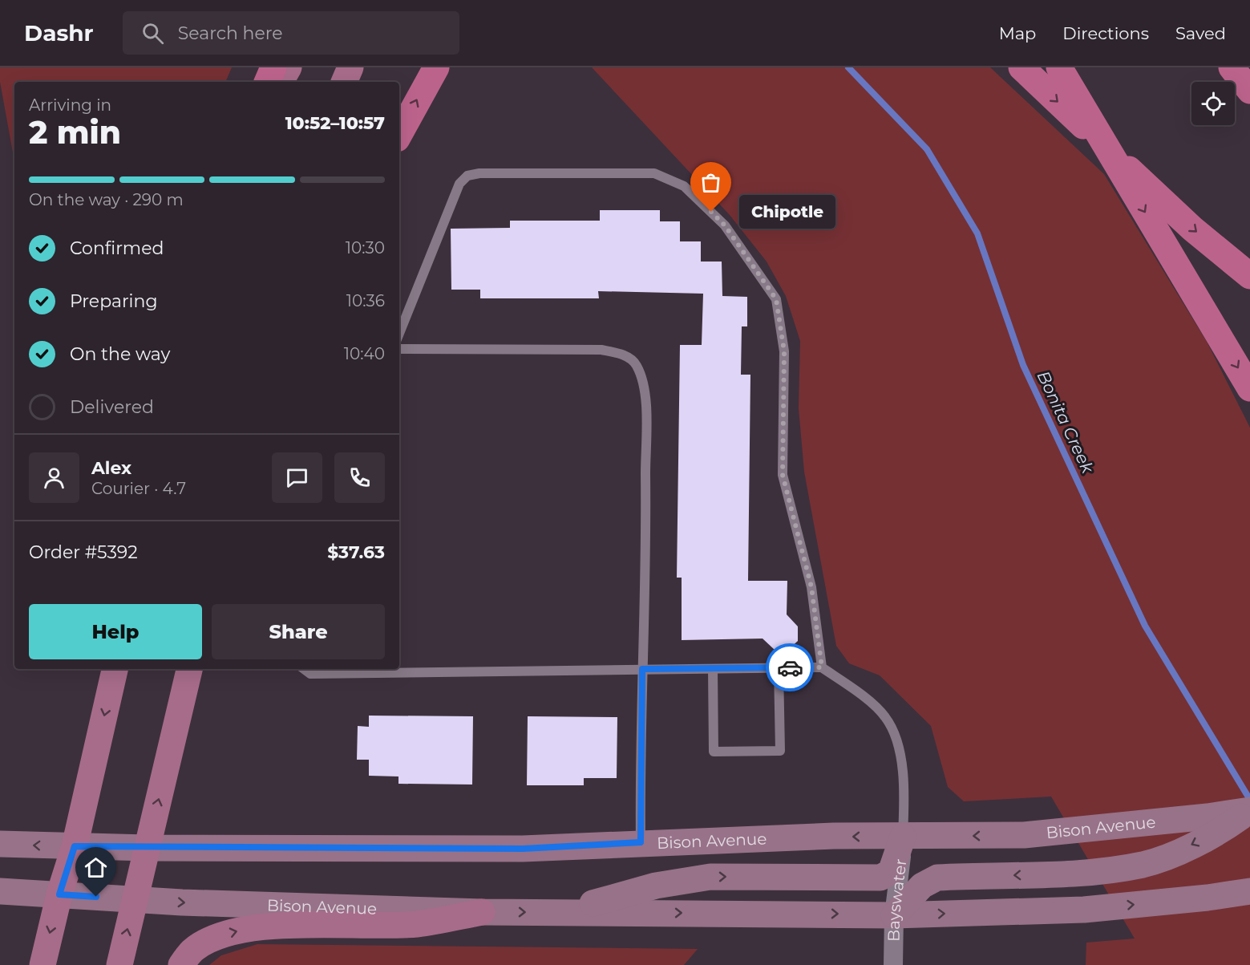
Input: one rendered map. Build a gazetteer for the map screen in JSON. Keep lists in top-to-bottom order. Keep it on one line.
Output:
{"streets":{"main road":["Bison Avenue"],"street":["Bayswater"]},"crossings":[["Bison Avenue","Bayswater"]],"water":["Bonita Creek"],"places":["Chipotle"],"page":{"header":"Dashr","search":"Search here","nav":["Map","Directions","Saved"],"heading":["2 min","Arriving in","10:52–10:57"],"panel":["Alex","Courier · 4.7","Order #5392","$37.63"],"bar":"On the way · 290 m","bubble":"Chipotle","list":[["Confirmed","10:30"],["Preparing","10:36"],["On the way","10:40"],"Delivered"],"buttons":["Help","Share"]}}
